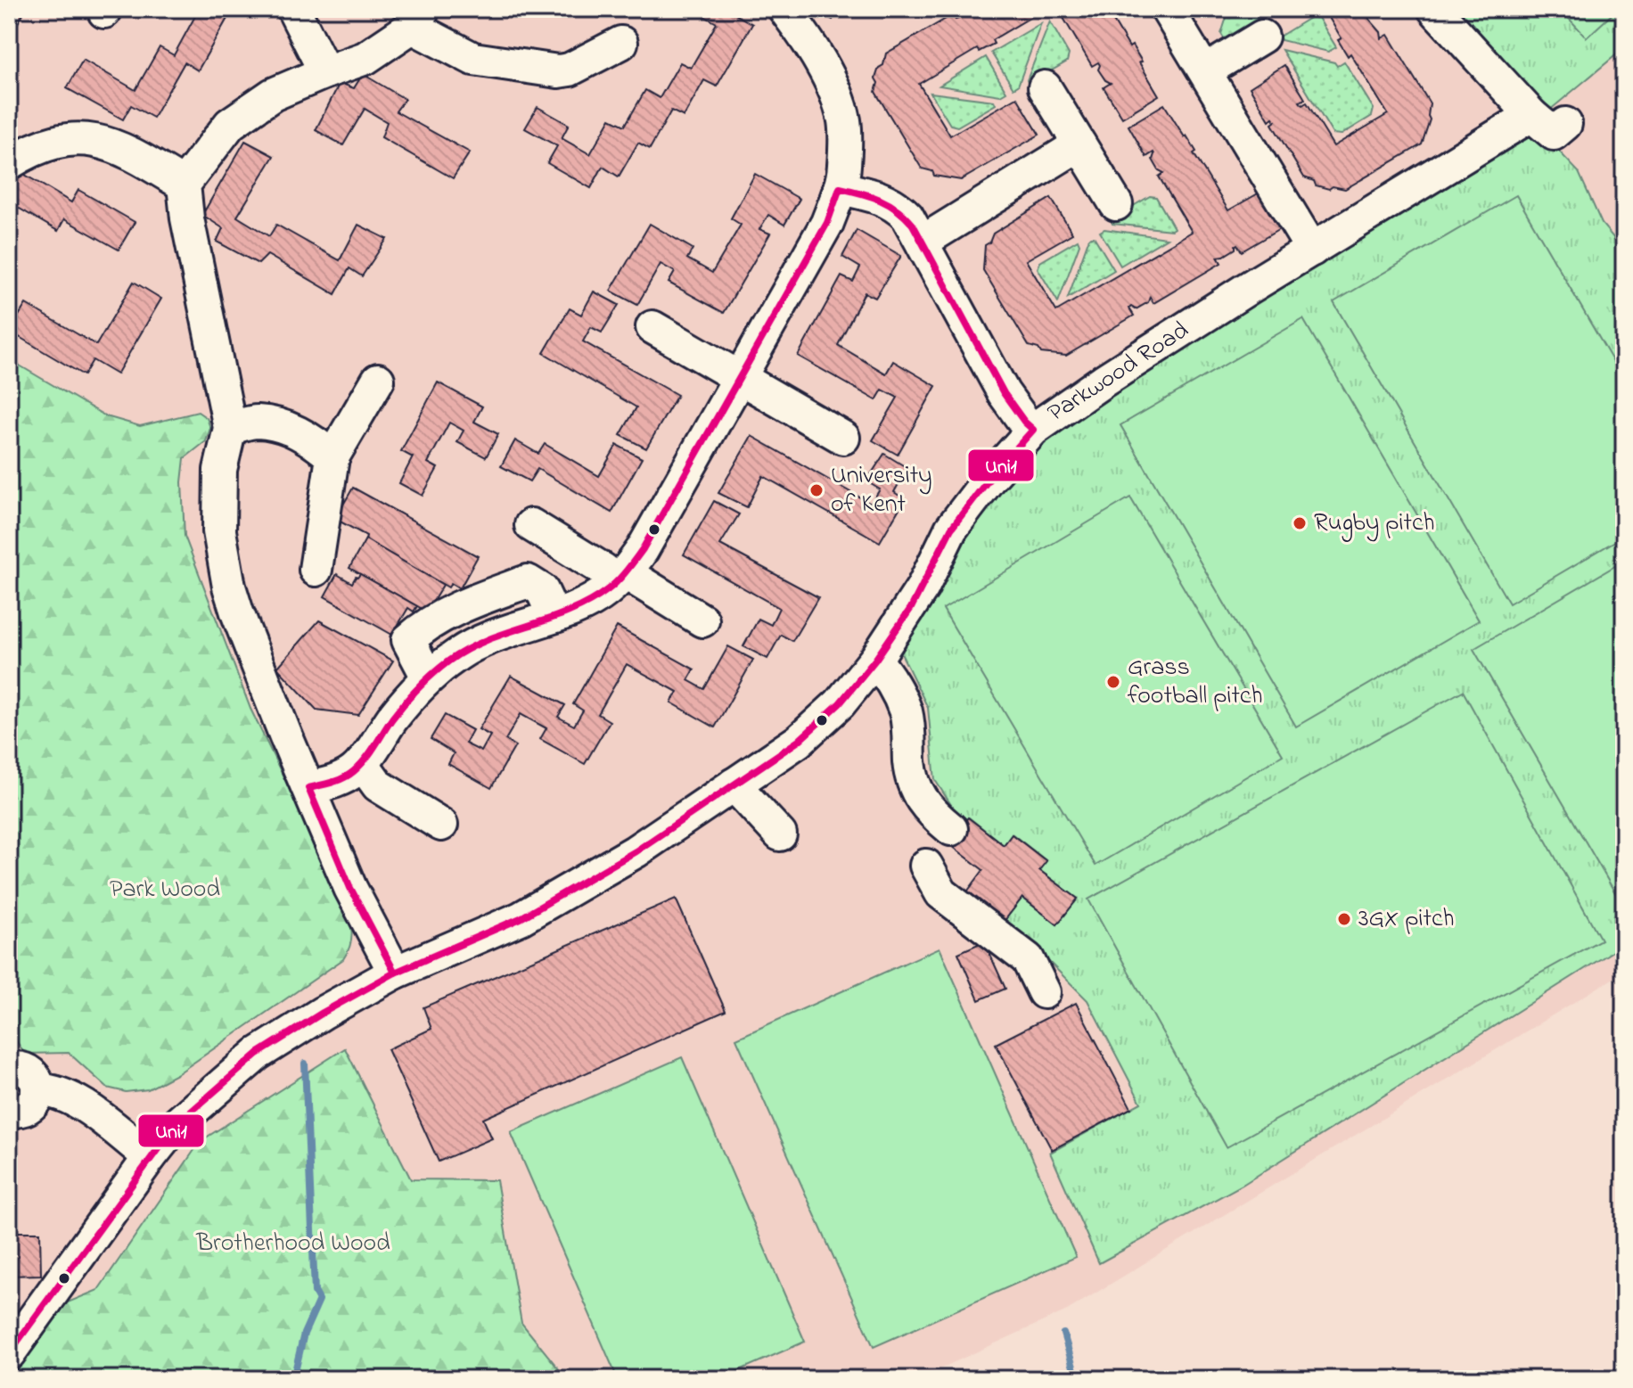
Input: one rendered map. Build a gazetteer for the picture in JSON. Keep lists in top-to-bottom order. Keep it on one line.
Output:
{"streets":{"street":["Parkwood Road"]},"parks":["Park Wood","Brotherhood Wood"],"places":["University of Kent","Rugby pitch","Grass football pitch","3GX pitch"],"lines":["transit line Uni1"]}
